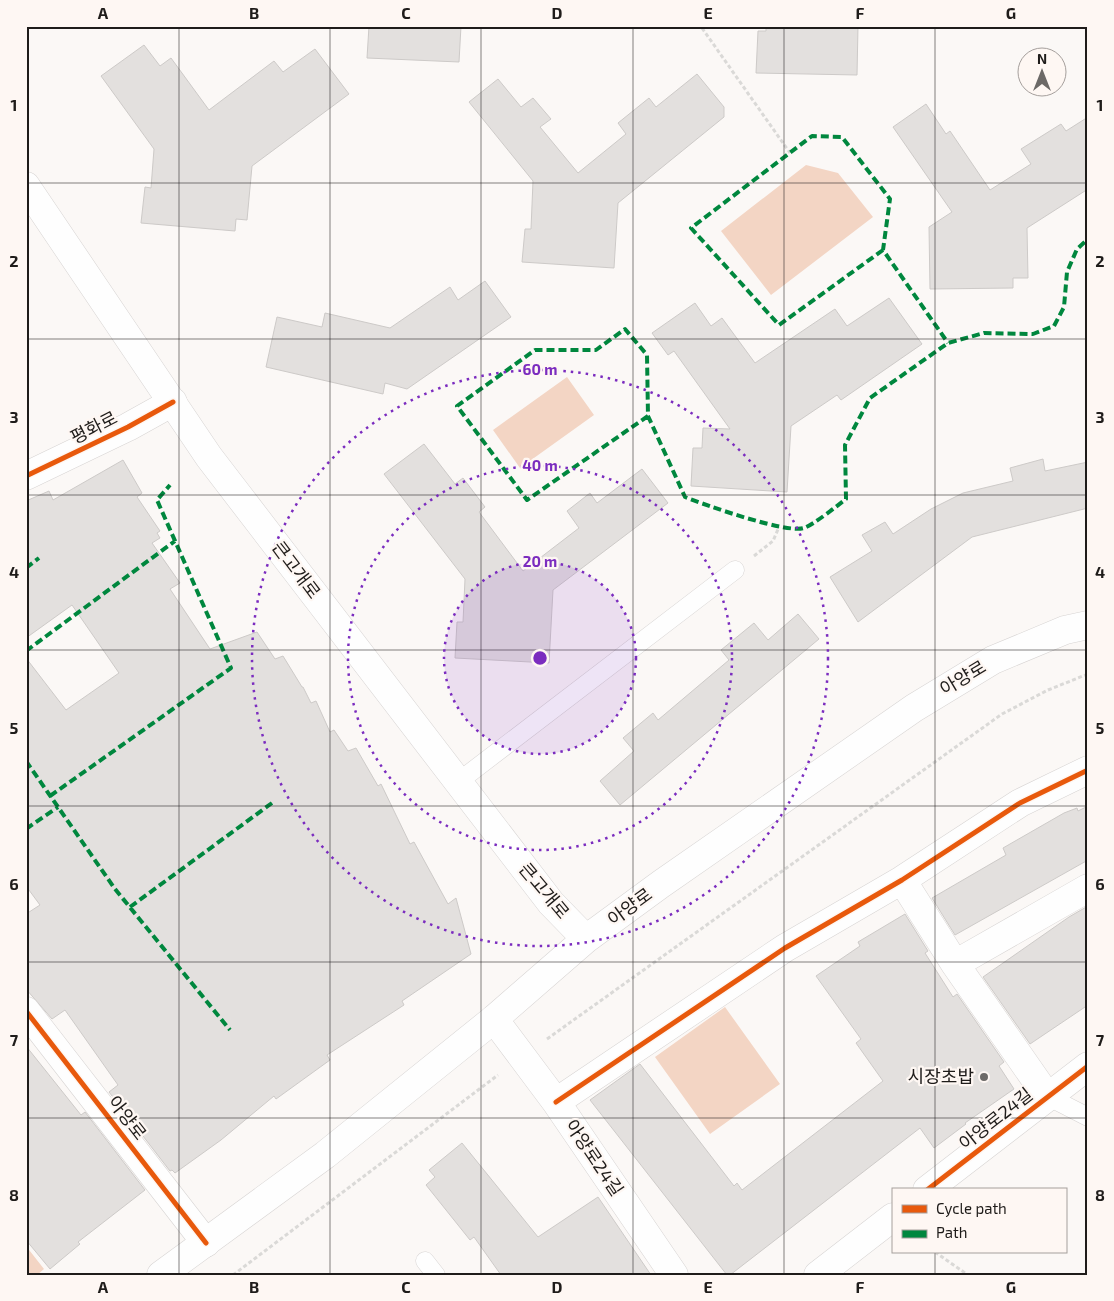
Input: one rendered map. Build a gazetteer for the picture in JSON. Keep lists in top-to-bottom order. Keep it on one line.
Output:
{"streets":{"street":["평화로","큰고개로","아양로","아양로24길"]},"crossings":[["평화로","큰고개로"],["큰고개로","아양로"],["아양로","아양로24길"]],"places":["시장초밥"],"legend":["Cycle path","Path"],"north":"top","grid":{"columns":["A","B","C","D","E","F","G"],"rows":["1","2","3","4","5","6","7","8"]},"rings":["60 m","40 m","20 m"]}
